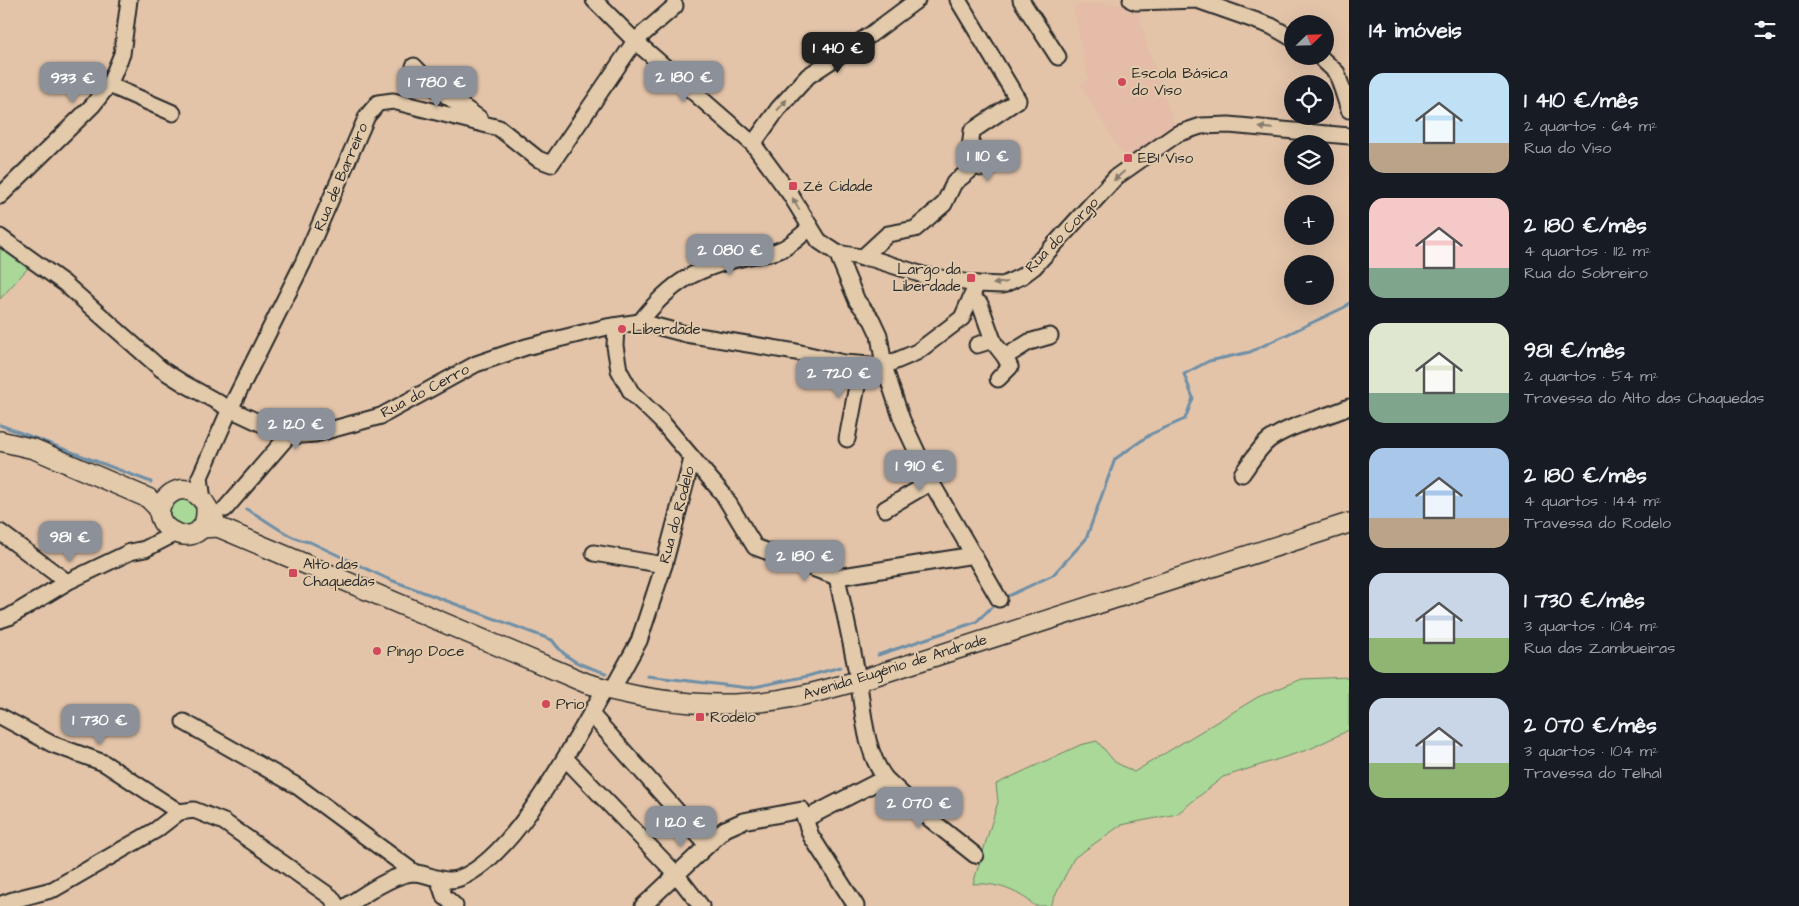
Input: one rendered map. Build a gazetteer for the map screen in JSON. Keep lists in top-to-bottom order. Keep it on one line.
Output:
{"streets":{"main road":["Avenida Eugénio de Andrade"],"street":["Rua de Barreiro","Rua do Corgo","Rua do Cerro","Rua do Rodelo"]},"crossings":[["Rua de Barreiro","Rua do Corgo"],["Rua de Barreiro","Rua do Cerro"],["Rua do Cerro","Rua do Rodelo"],["Rua do Rodelo","Avenida Eugénio de Andrade"]],"places":{"other":["Escola Básica do Viso","Liberdade","Pingo Doce","Prio"],"transit":["EB1 Viso","Zé Cidade","Largo da Liberdade","Alto das Chaquedas","Rodelo"]},"north":"top right","page":{"heading":"14 imóveis","map_buttons":["+","−"],"price":["1 410 €","2 180 €","933 €","1 780 €","1 110 €","2 080 €","2 720 €","2 120 €","1 910 €","981 €","2 180 €","1 730 €","2 070 €","1 120 €"],"list":[{"name":"1 410 €/mês","note":"2 quartos · 64 m² · Rua do Viso"},{"name":"2 180 €/mês","note":"4 quartos · 112 m² · Rua do Sobreiro"},{"name":"981 €/mês","note":"2 quartos · 54 m² · Travessa do Alto das Chaquedas"},{"name":"2 180 €/mês","note":"4 quartos · 144 m² · Travessa do Rodelo"},{"name":"1 730 €/mês","note":"3 quartos · 104 m² · Rua das Zambueiras"},{"name":"2 070 €/mês","note":"3 quartos · 104 m² · Travessa do Telhal"}]}}
